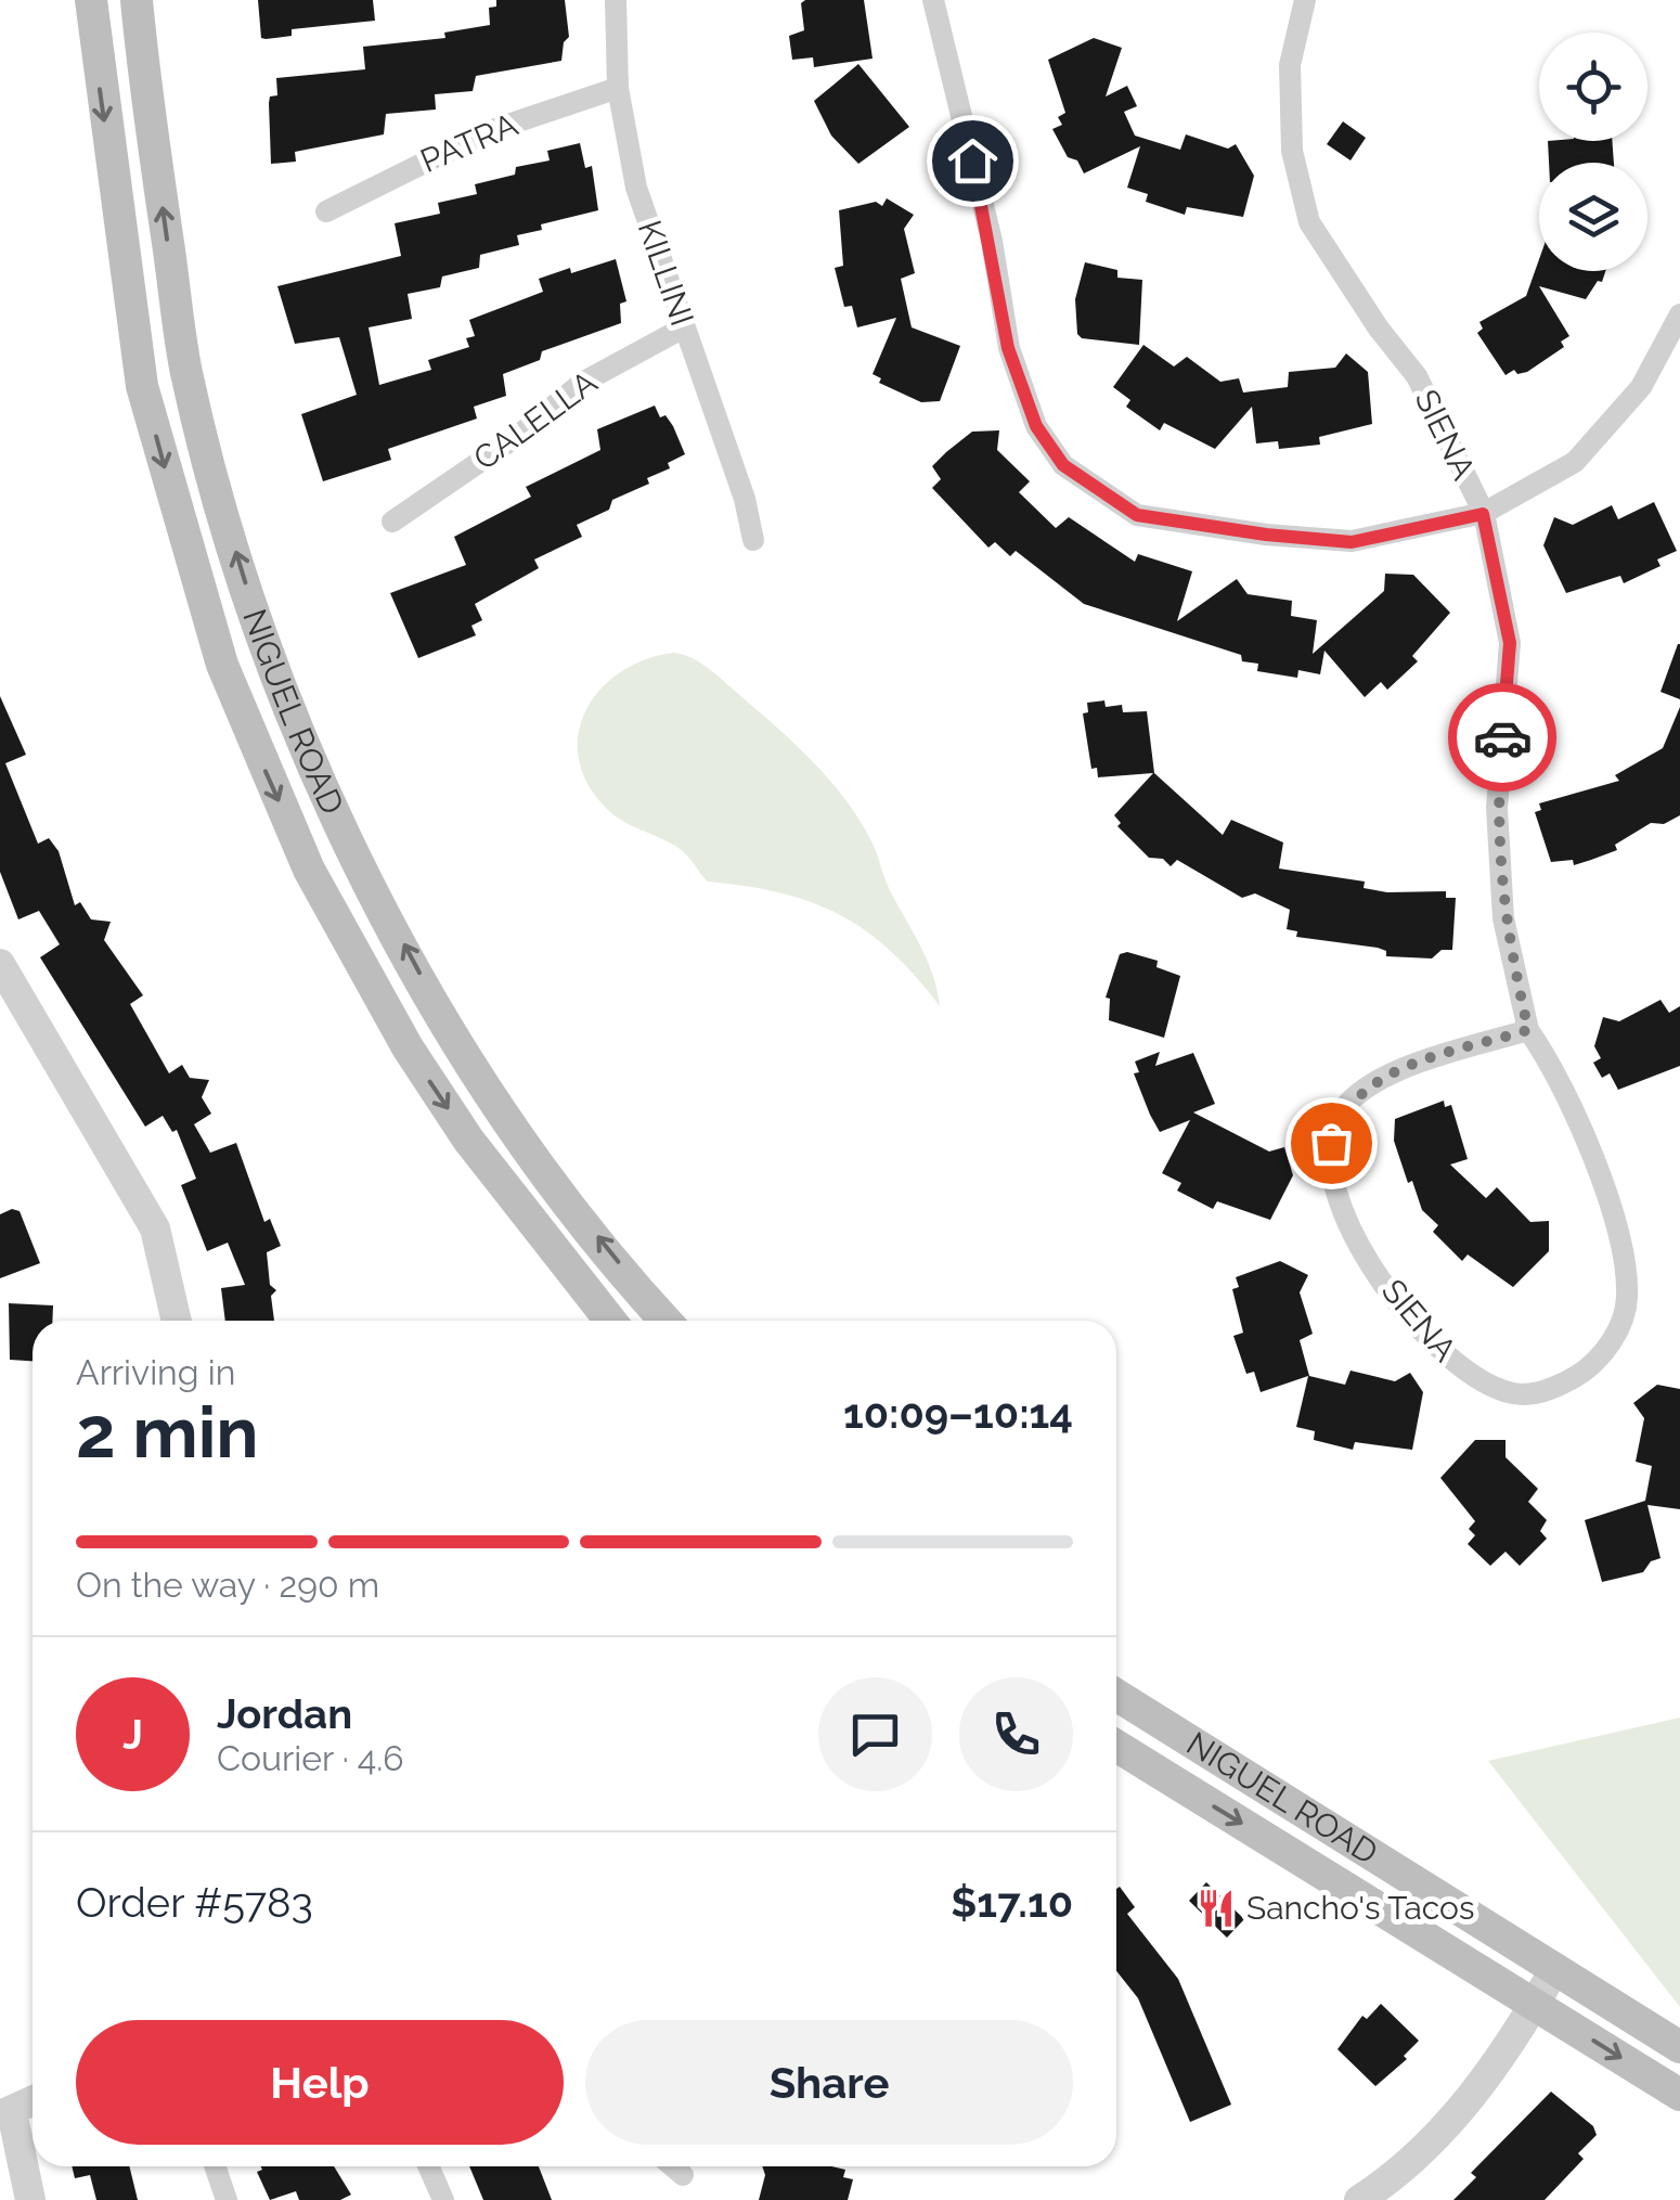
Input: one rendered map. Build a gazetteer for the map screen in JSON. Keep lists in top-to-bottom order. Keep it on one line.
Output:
{"streets":{"main road":["NIGUEL ROAD"],"street":["PATRA","KILLINI","CALELLA","SIENA"]},"crossings":[["PATRA","KILLINI"],["KILLINI","CALELLA"]],"places":{"restaurant":["Sancho's Tacos"]},"page":{"heading":["2 min","Arriving in","10:09–10:14"],"panel":["Jordan","Courier · 4.6","Order #5783","$17.10"],"bar":"On the way · 290 m","round":"J","buttons":["Help","Share"]}}
